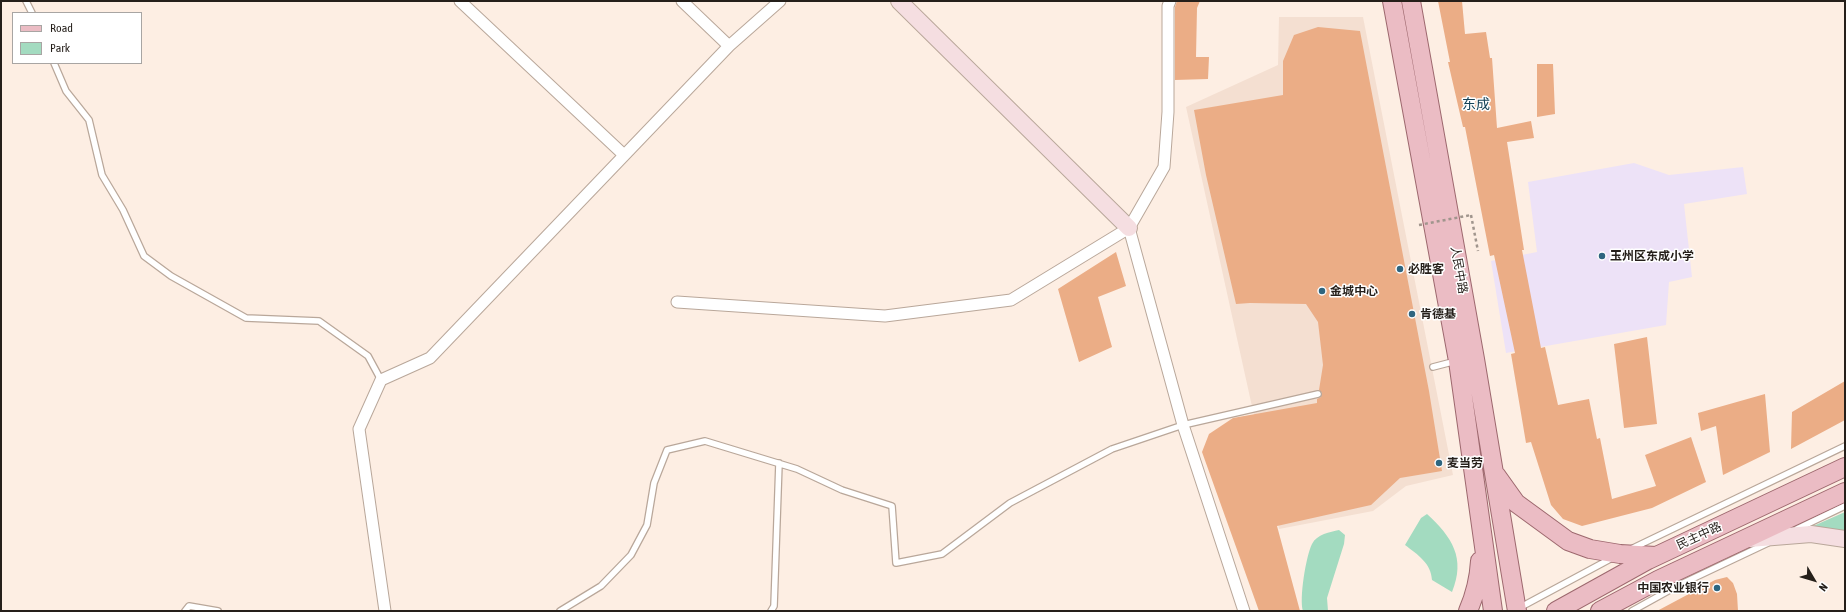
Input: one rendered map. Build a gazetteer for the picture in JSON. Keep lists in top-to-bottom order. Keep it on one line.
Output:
{"streets":{"main road":["人民中路","民主中路"]},"districts":["东成"],"places":["玉州区东成小学","必胜客","金城中心","肯德基","麦当劳","中国农业银行"],"legend":["Road","Park"],"north":"bottom right"}
